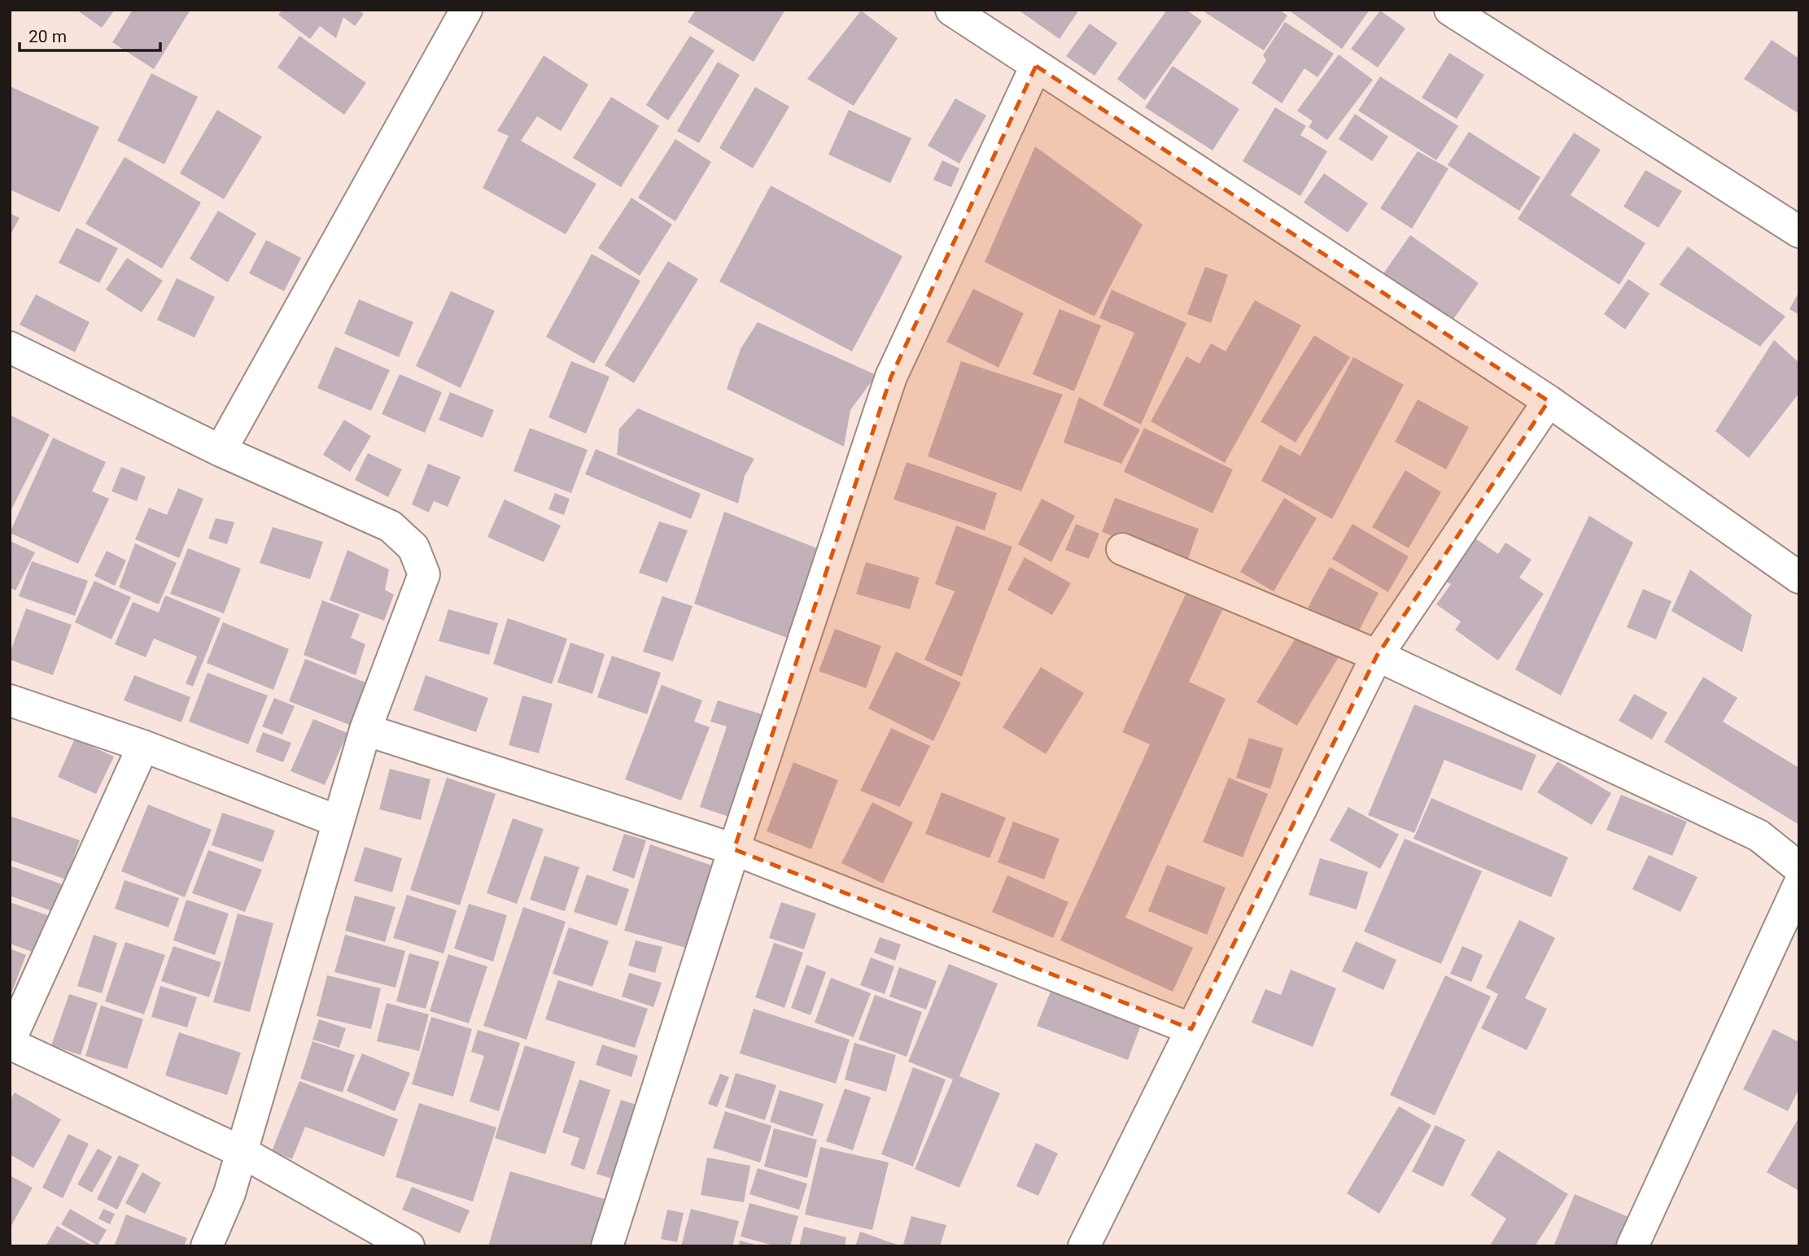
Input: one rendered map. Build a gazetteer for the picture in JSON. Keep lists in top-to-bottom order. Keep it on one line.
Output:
{"scale_bar":"20 m"}
